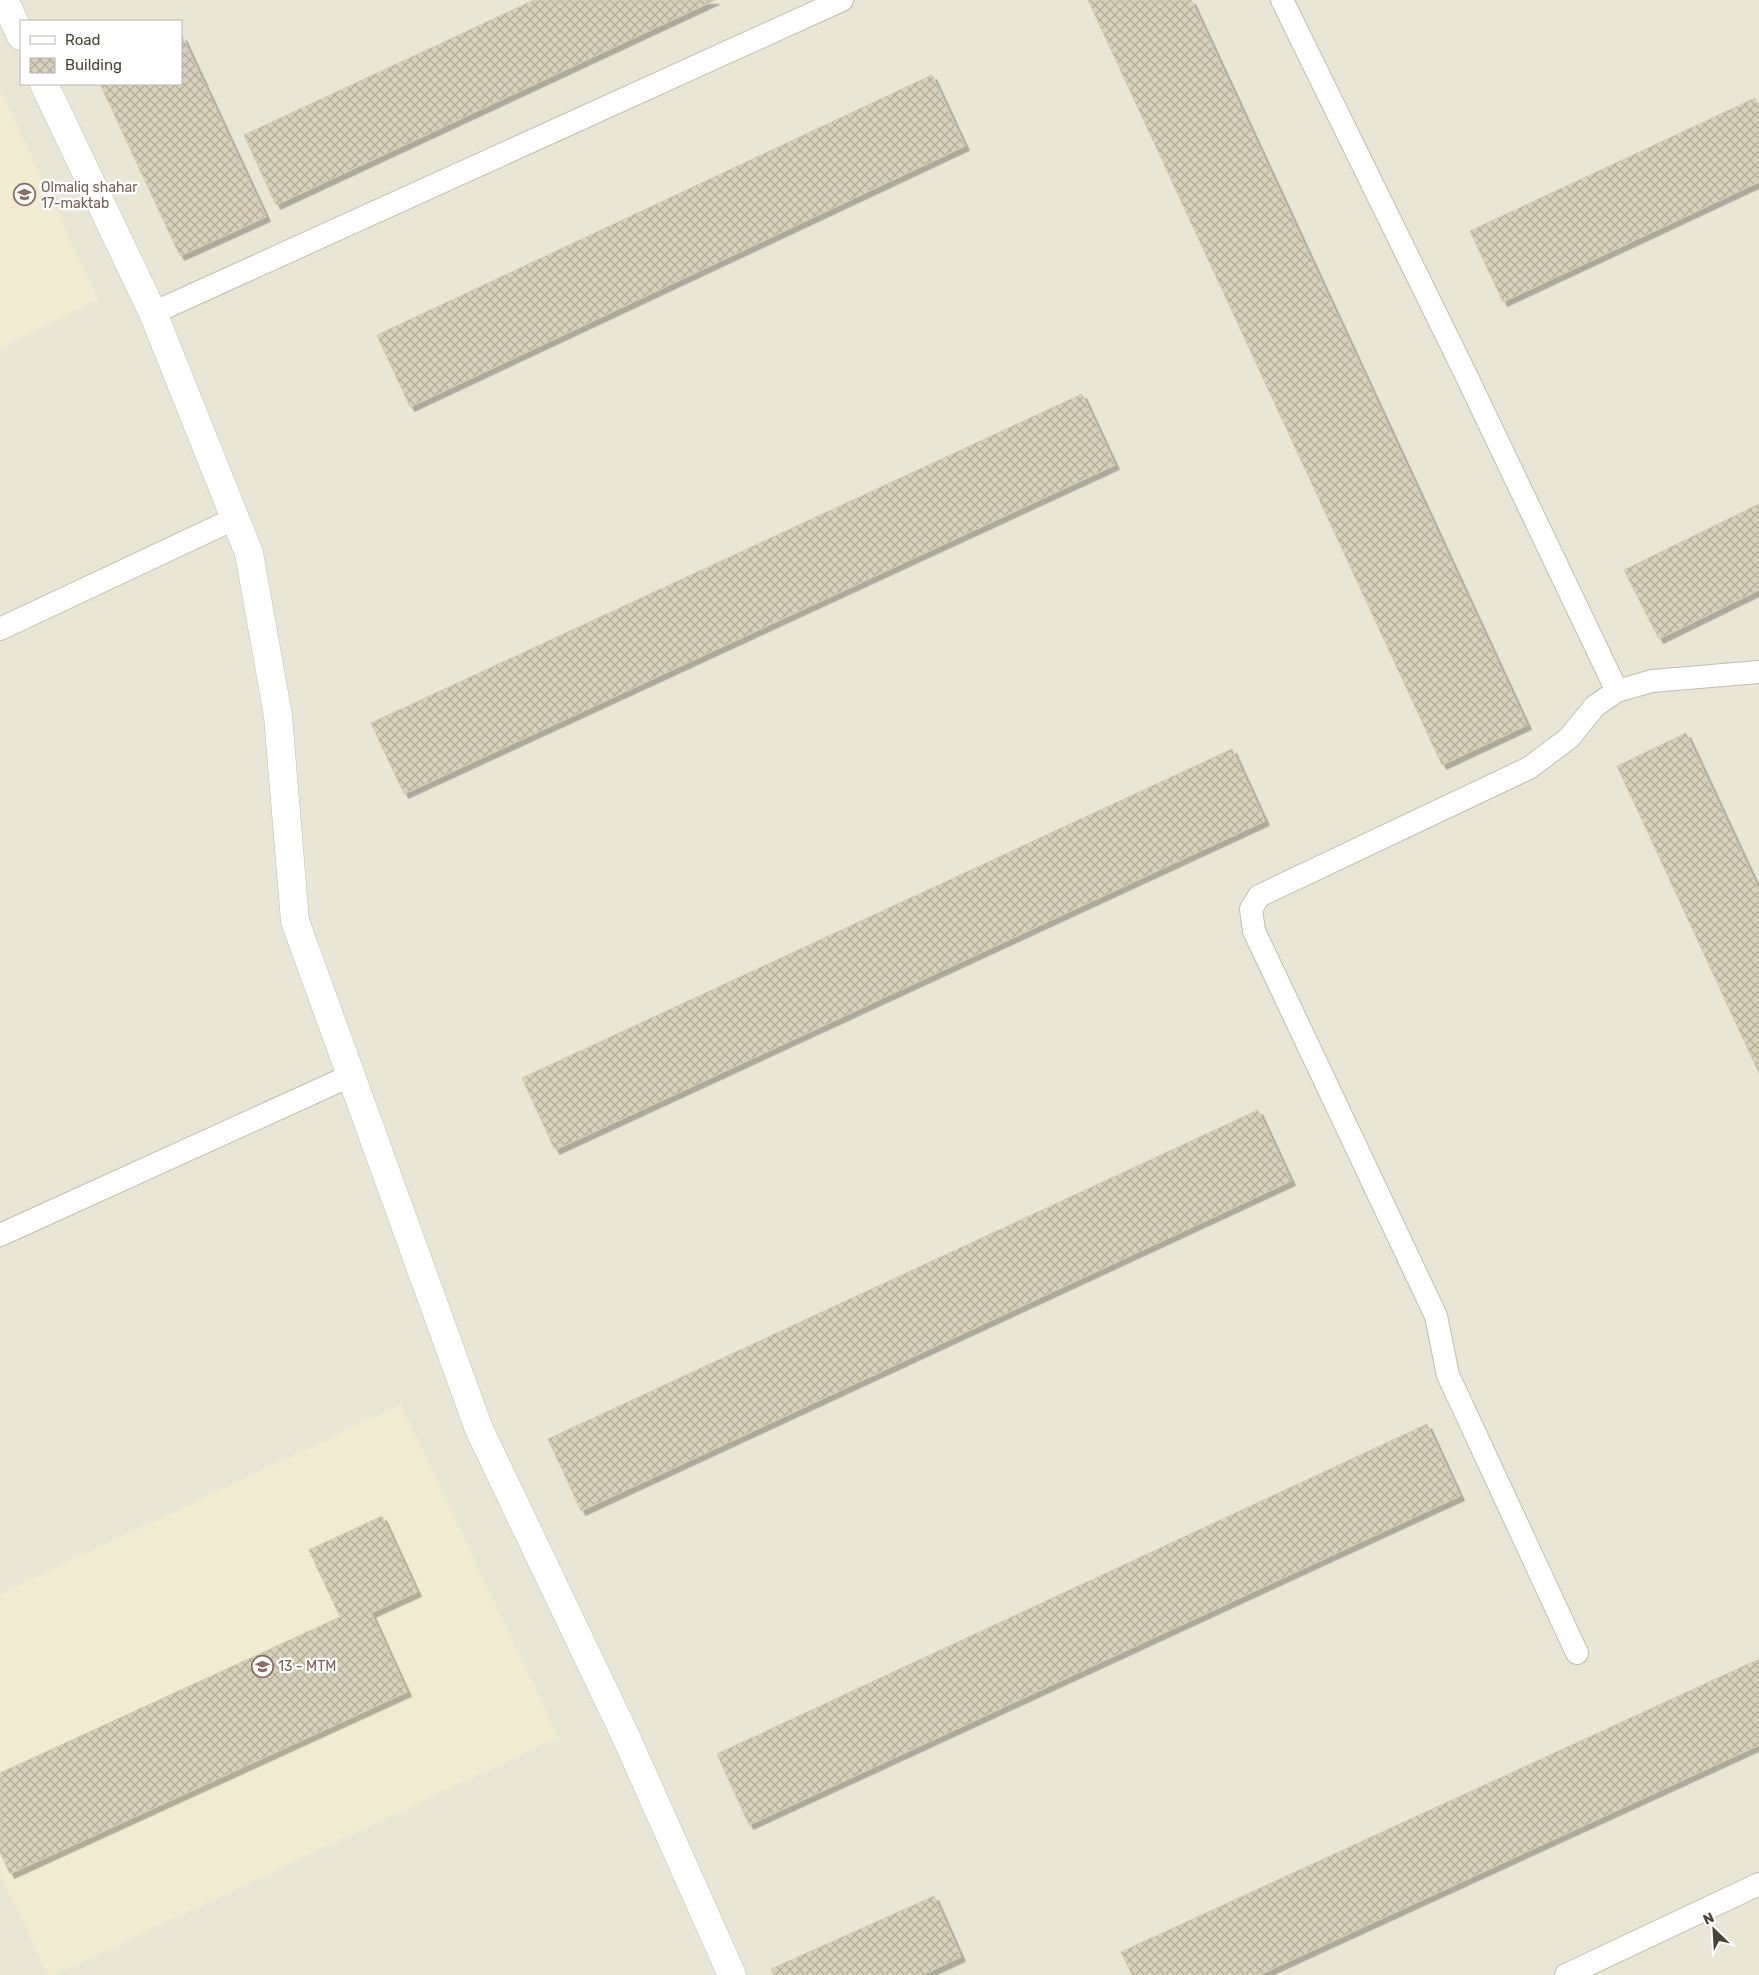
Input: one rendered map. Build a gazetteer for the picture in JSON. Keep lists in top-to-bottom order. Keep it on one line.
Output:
{"places":{"school or university":["Olmaliq shahar 17-maktab","13 - MTM"]},"legend":["Road","Building"],"north":"top left"}
